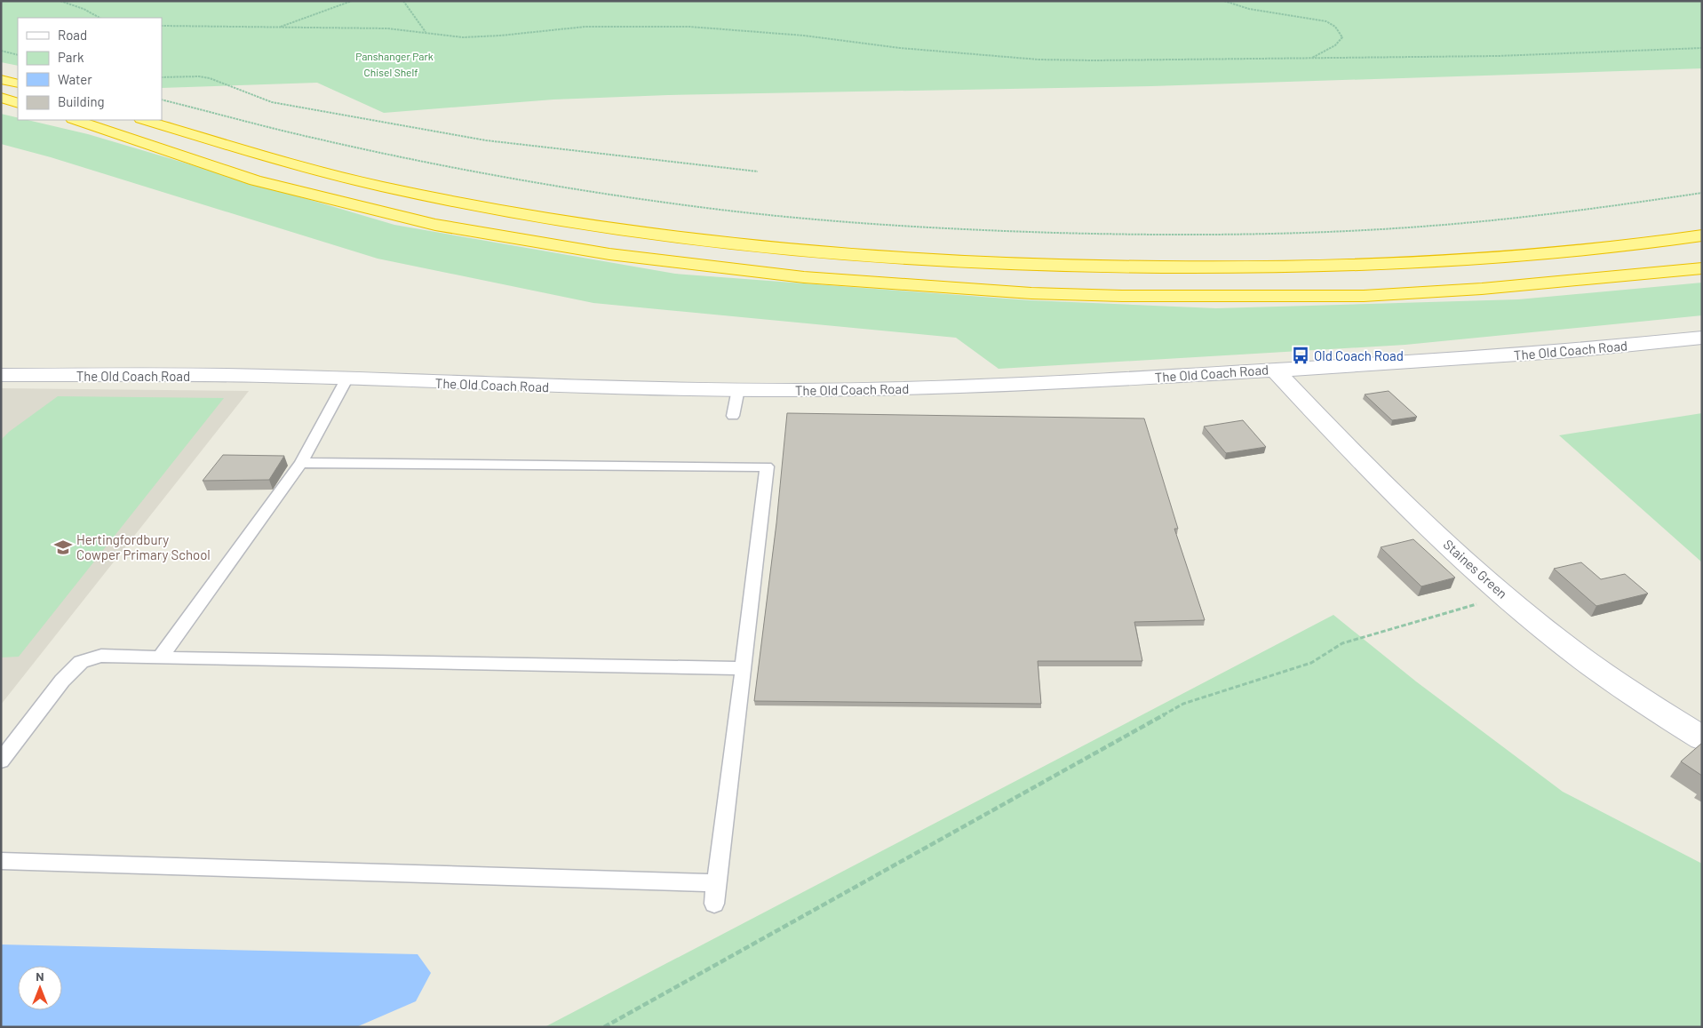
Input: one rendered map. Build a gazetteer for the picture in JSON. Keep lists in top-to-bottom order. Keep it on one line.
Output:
{"streets":{"street":["The Old Coach Road","Staines Green"]},"crossings":[["The Old Coach Road","Staines Green"]],"parks":["Panshanger Park","Chisel Shelf"],"places":{"bus stop":["Old Coach Road"],"school or university":["Hertingfordbury Cowper Primary School"]},"legend":["Road","Park","Water","Building"],"north":"top"}
